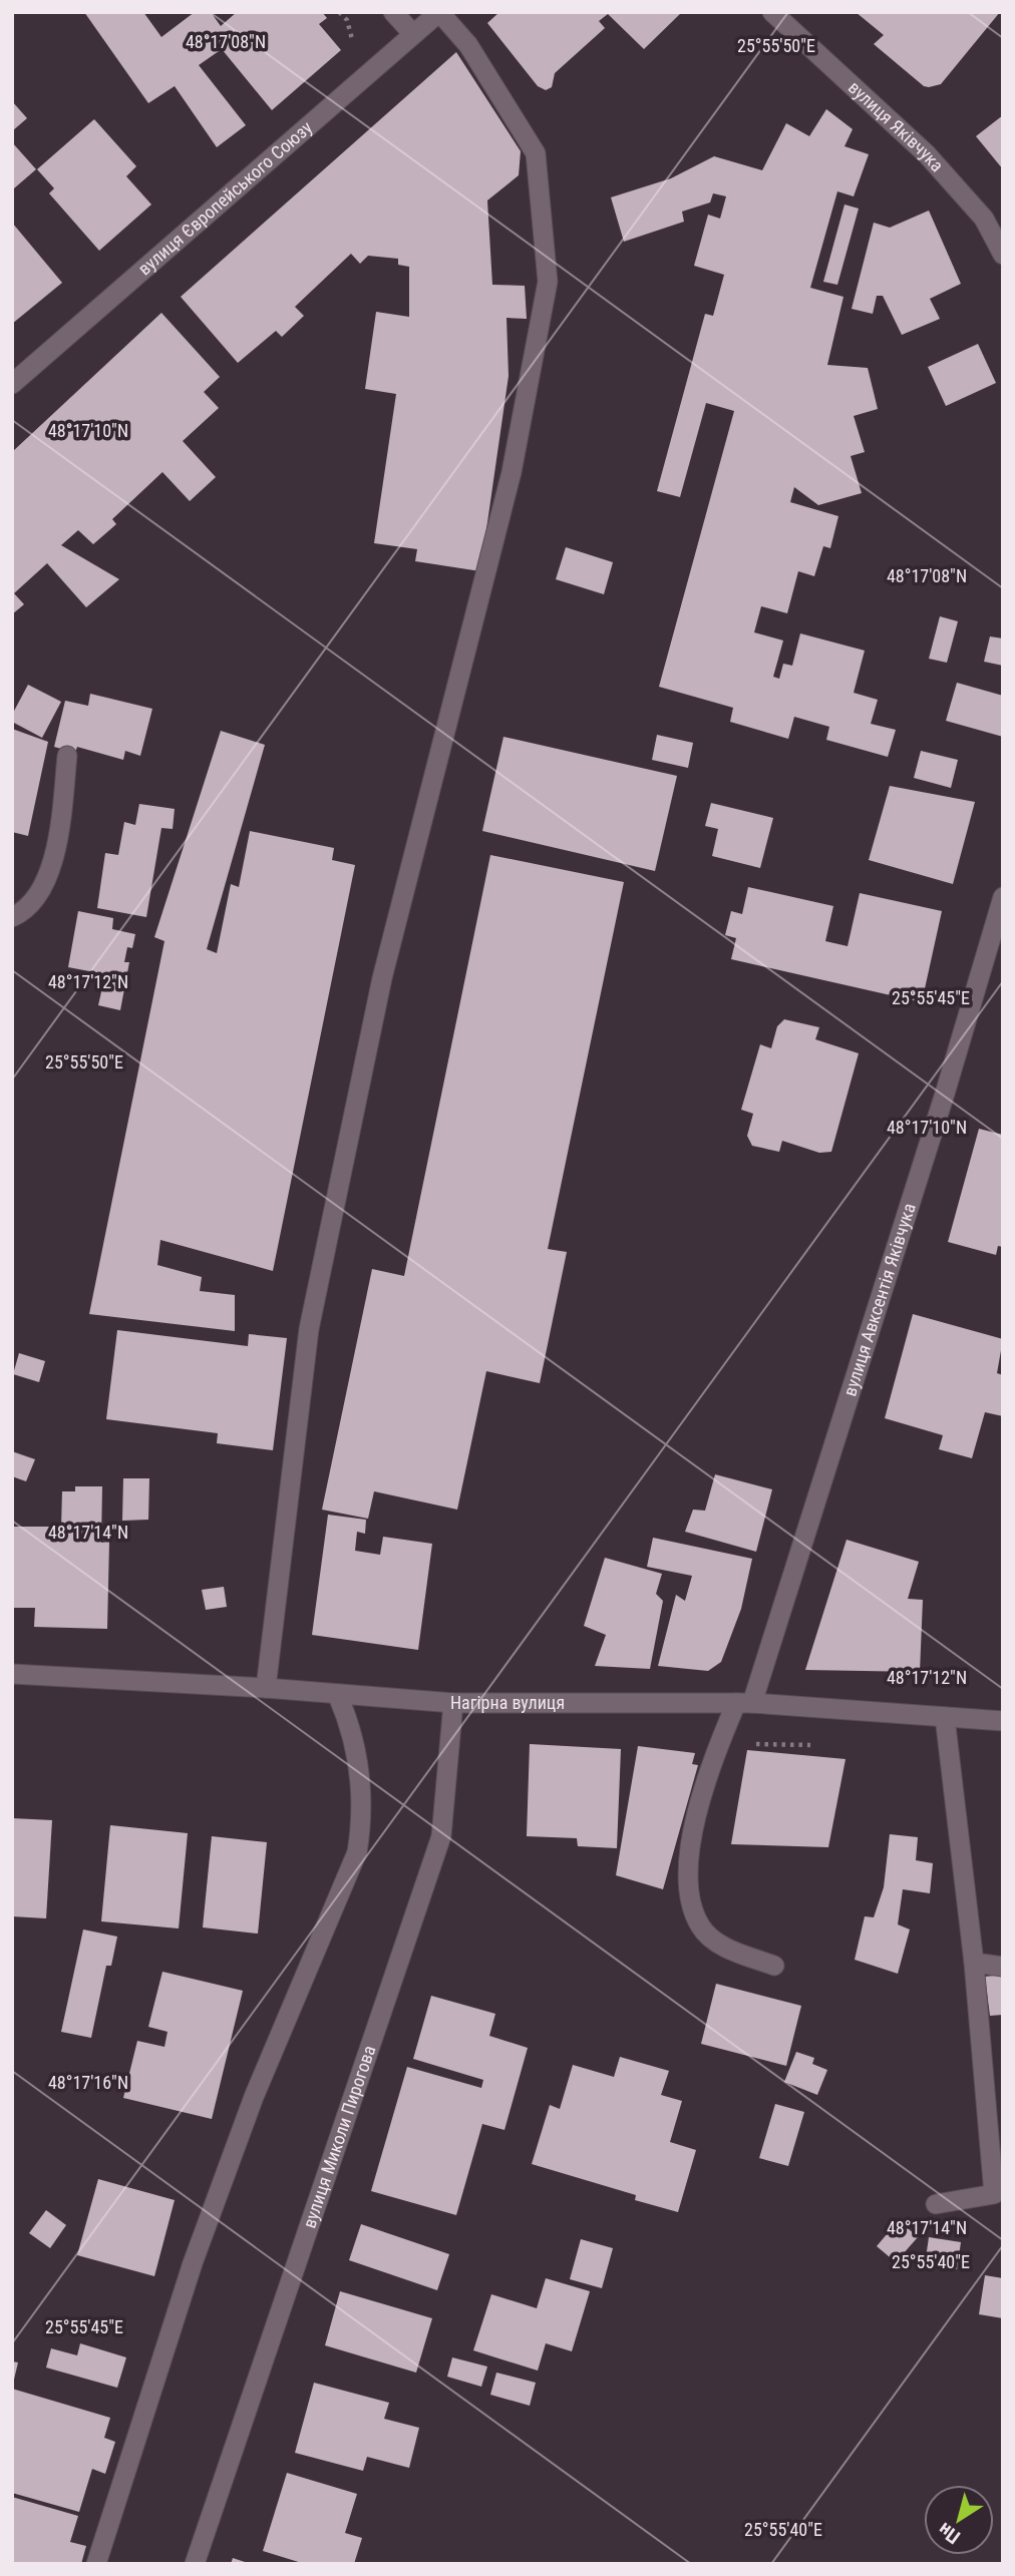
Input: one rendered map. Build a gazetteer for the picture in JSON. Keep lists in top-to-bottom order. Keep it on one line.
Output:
{"streets":{"street":["вулиця Яківчука","вулиця Європейського Союзу","вулиця Авксентія Яківчука","Нагірна вулиця","вулиця Миколи Пирогова"]},"crossings":[["вулиця Авксентія Яківчука","Нагірна вулиця"],["Нагірна вулиця","вулиця Миколи Пирогова"]],"north":"bottom left","coordinates":["48°17'08\"N","25°55'50\"E","48°17'10\"N","48°17'12\"N","25°55'45\"E","48°17'14\"N","48°17'16\"N","25°55'40\"E"]}
